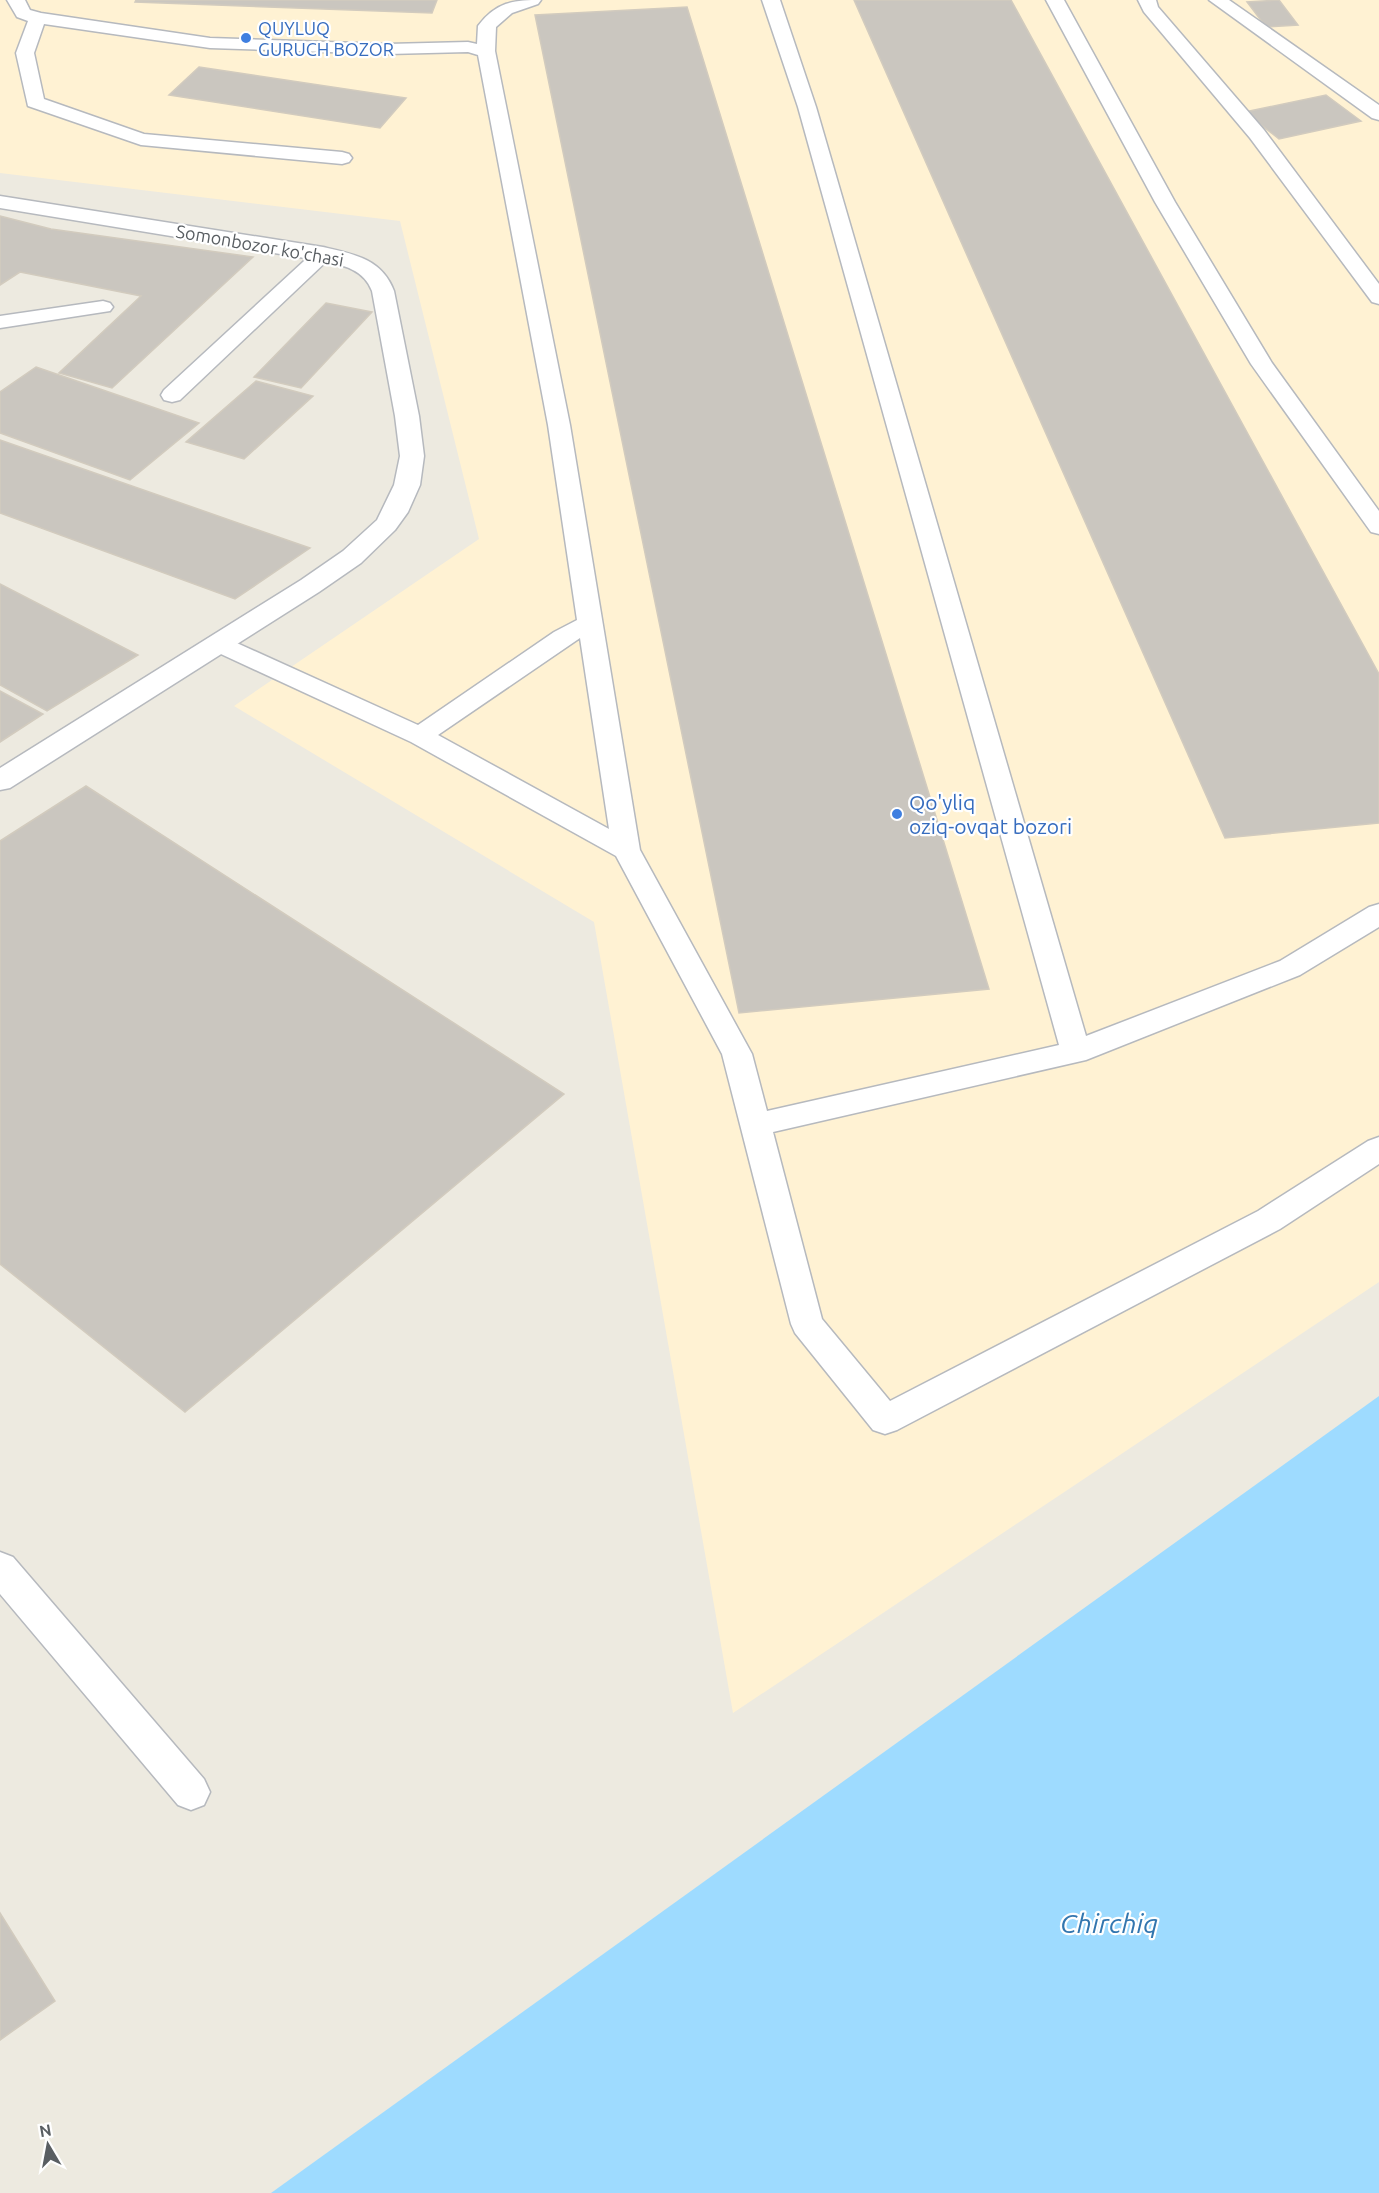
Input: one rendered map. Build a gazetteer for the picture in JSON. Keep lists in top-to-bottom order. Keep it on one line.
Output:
{"streets":{"street":["Somonbozor ko'chasi"]},"water":["Chirchiq"],"places":["QUYLUQ GURUCH BOZOR","Qo'yliq oziq-ovqat bozori"],"north":"top"}
